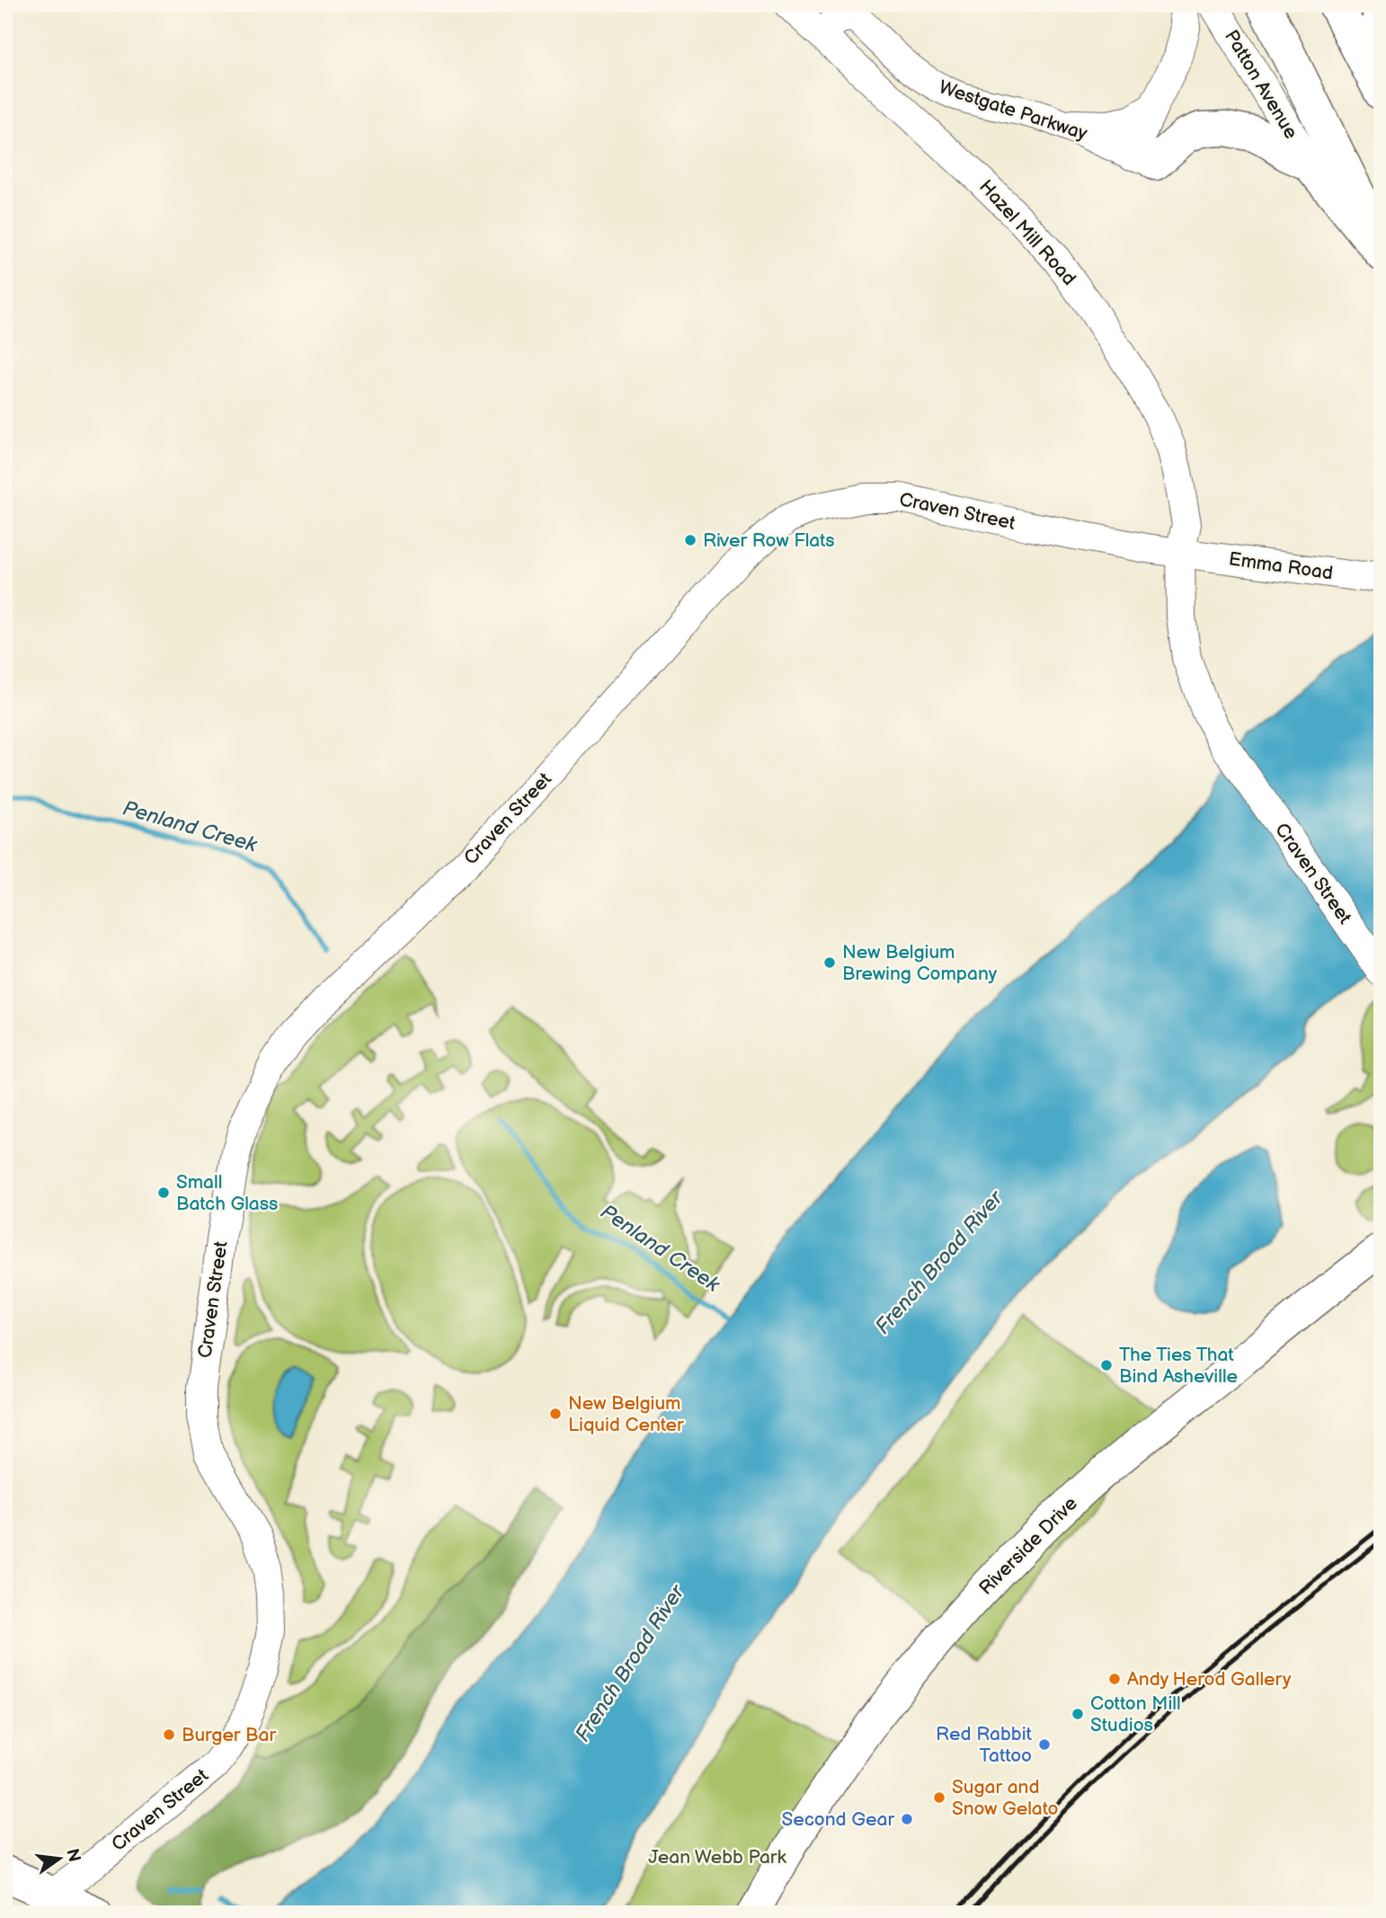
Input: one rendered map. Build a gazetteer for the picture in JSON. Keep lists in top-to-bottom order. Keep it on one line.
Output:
{"streets":{"main road":["Riverside Drive"],"street":["Patton Avenue","Westgate Parkway","Hazel Mill Road","Craven Street","Emma Road"]},"crossings":[["Westgate Parkway","Hazel Mill Road"],["Hazel Mill Road","Craven Street"],["Hazel Mill Road","Emma Road"],["Craven Street","Emma Road"]],"water":["Penland Creek","French Broad River"],"parks":["Jean Webb Park"],"places":["River Row Flats","New Belgium Brewing Company","Small Batch Glass","The Ties That Bind Asheville","New Belgium Liquid Center","Andy Herod Gallery","Cotton Mill Studios","Burger Bar","Red Rabbit Tattoo","Sugar and Snow Gelato","Second Gear"],"north":"right"}
